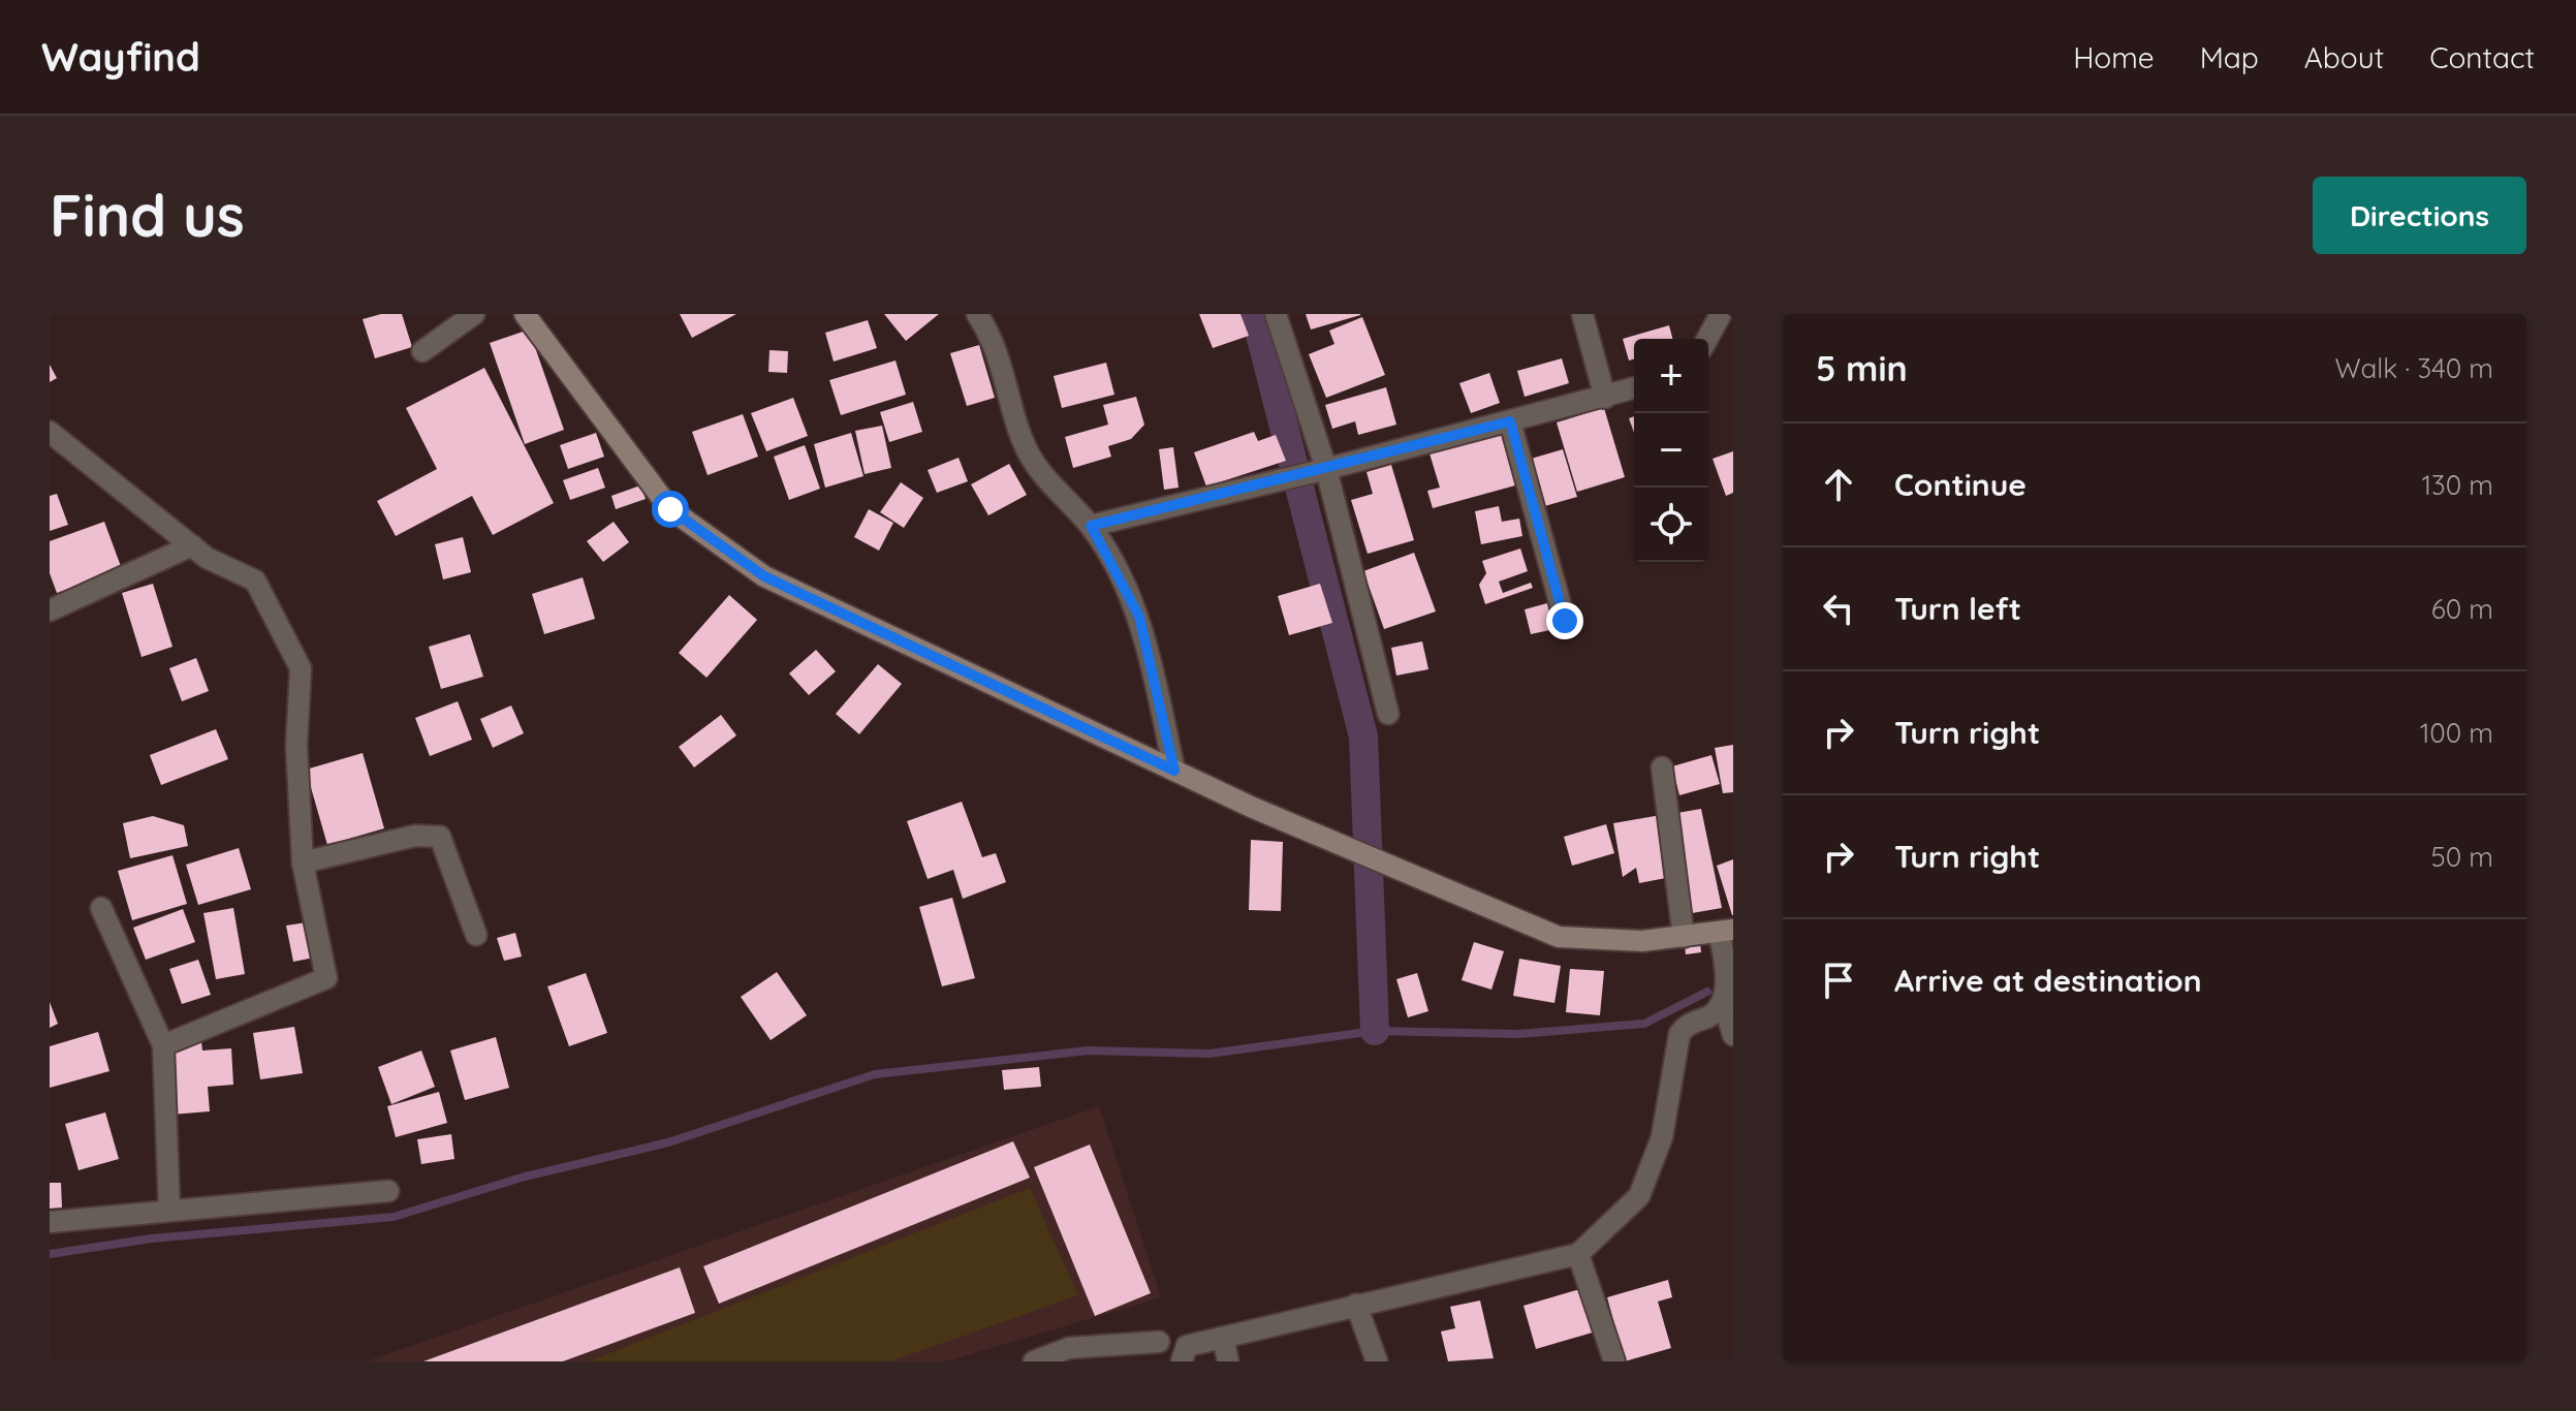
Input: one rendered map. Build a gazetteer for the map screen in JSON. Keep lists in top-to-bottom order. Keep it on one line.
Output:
{"page":{"header":"Wayfind","nav":["Home","Map","About","Contact"],"buttons":"Directions","title":"Find us","heading":["5 min","Walk · 340 m"],"map_buttons":["+","−"],"list":[["Continue","130 m"],["Turn left","60 m"],["Turn right","100 m"],["Turn right","50 m"],"Arrive at destination"]}}
